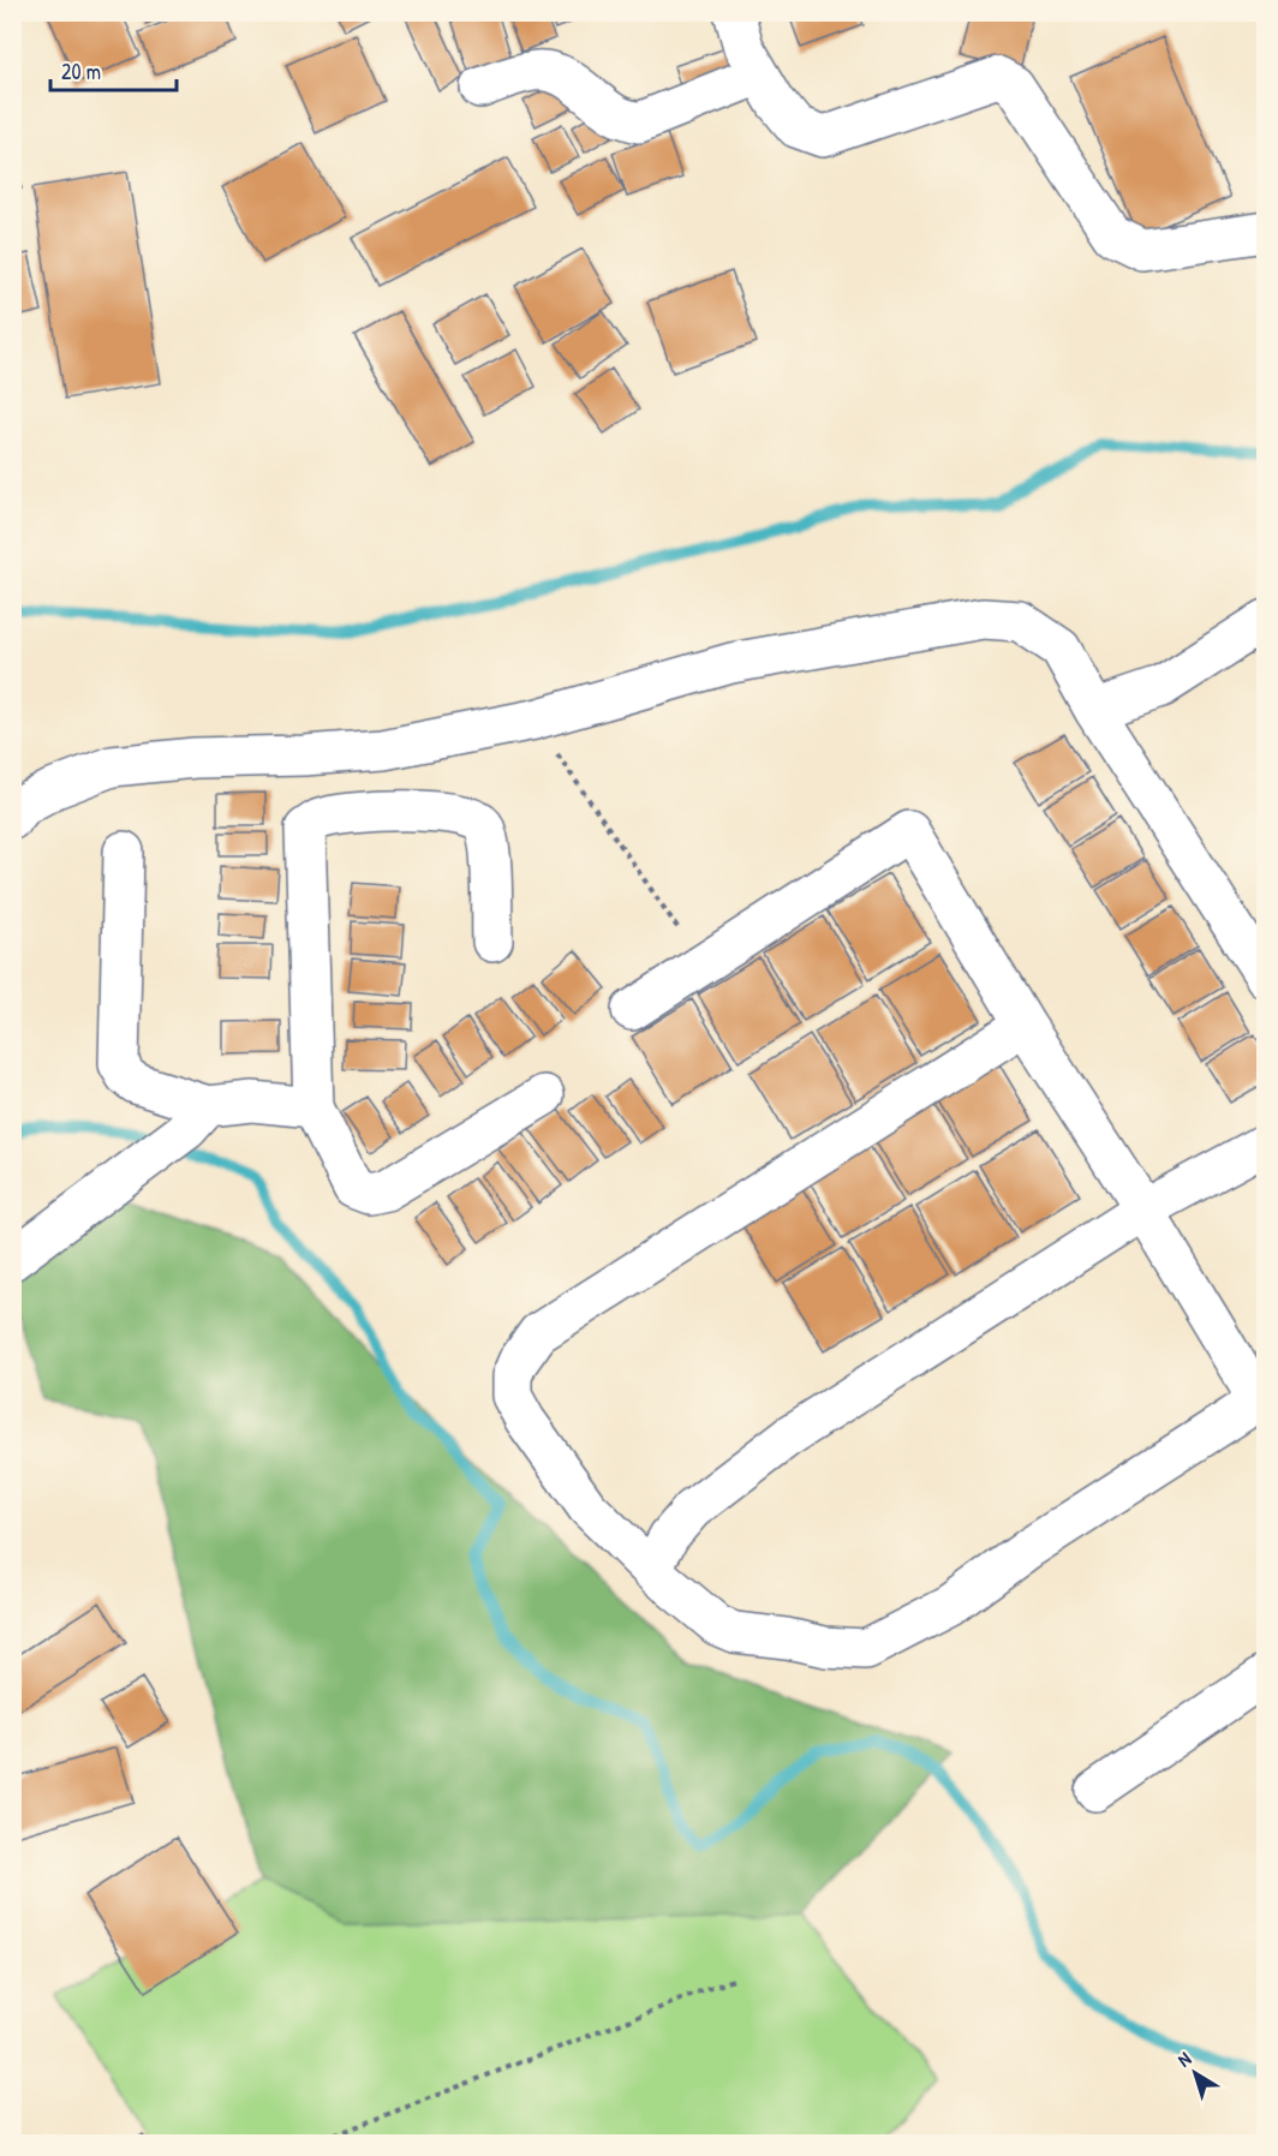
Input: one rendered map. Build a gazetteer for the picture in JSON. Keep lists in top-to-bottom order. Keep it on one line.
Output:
{"scale_bar":"20 m","north":"top left"}
